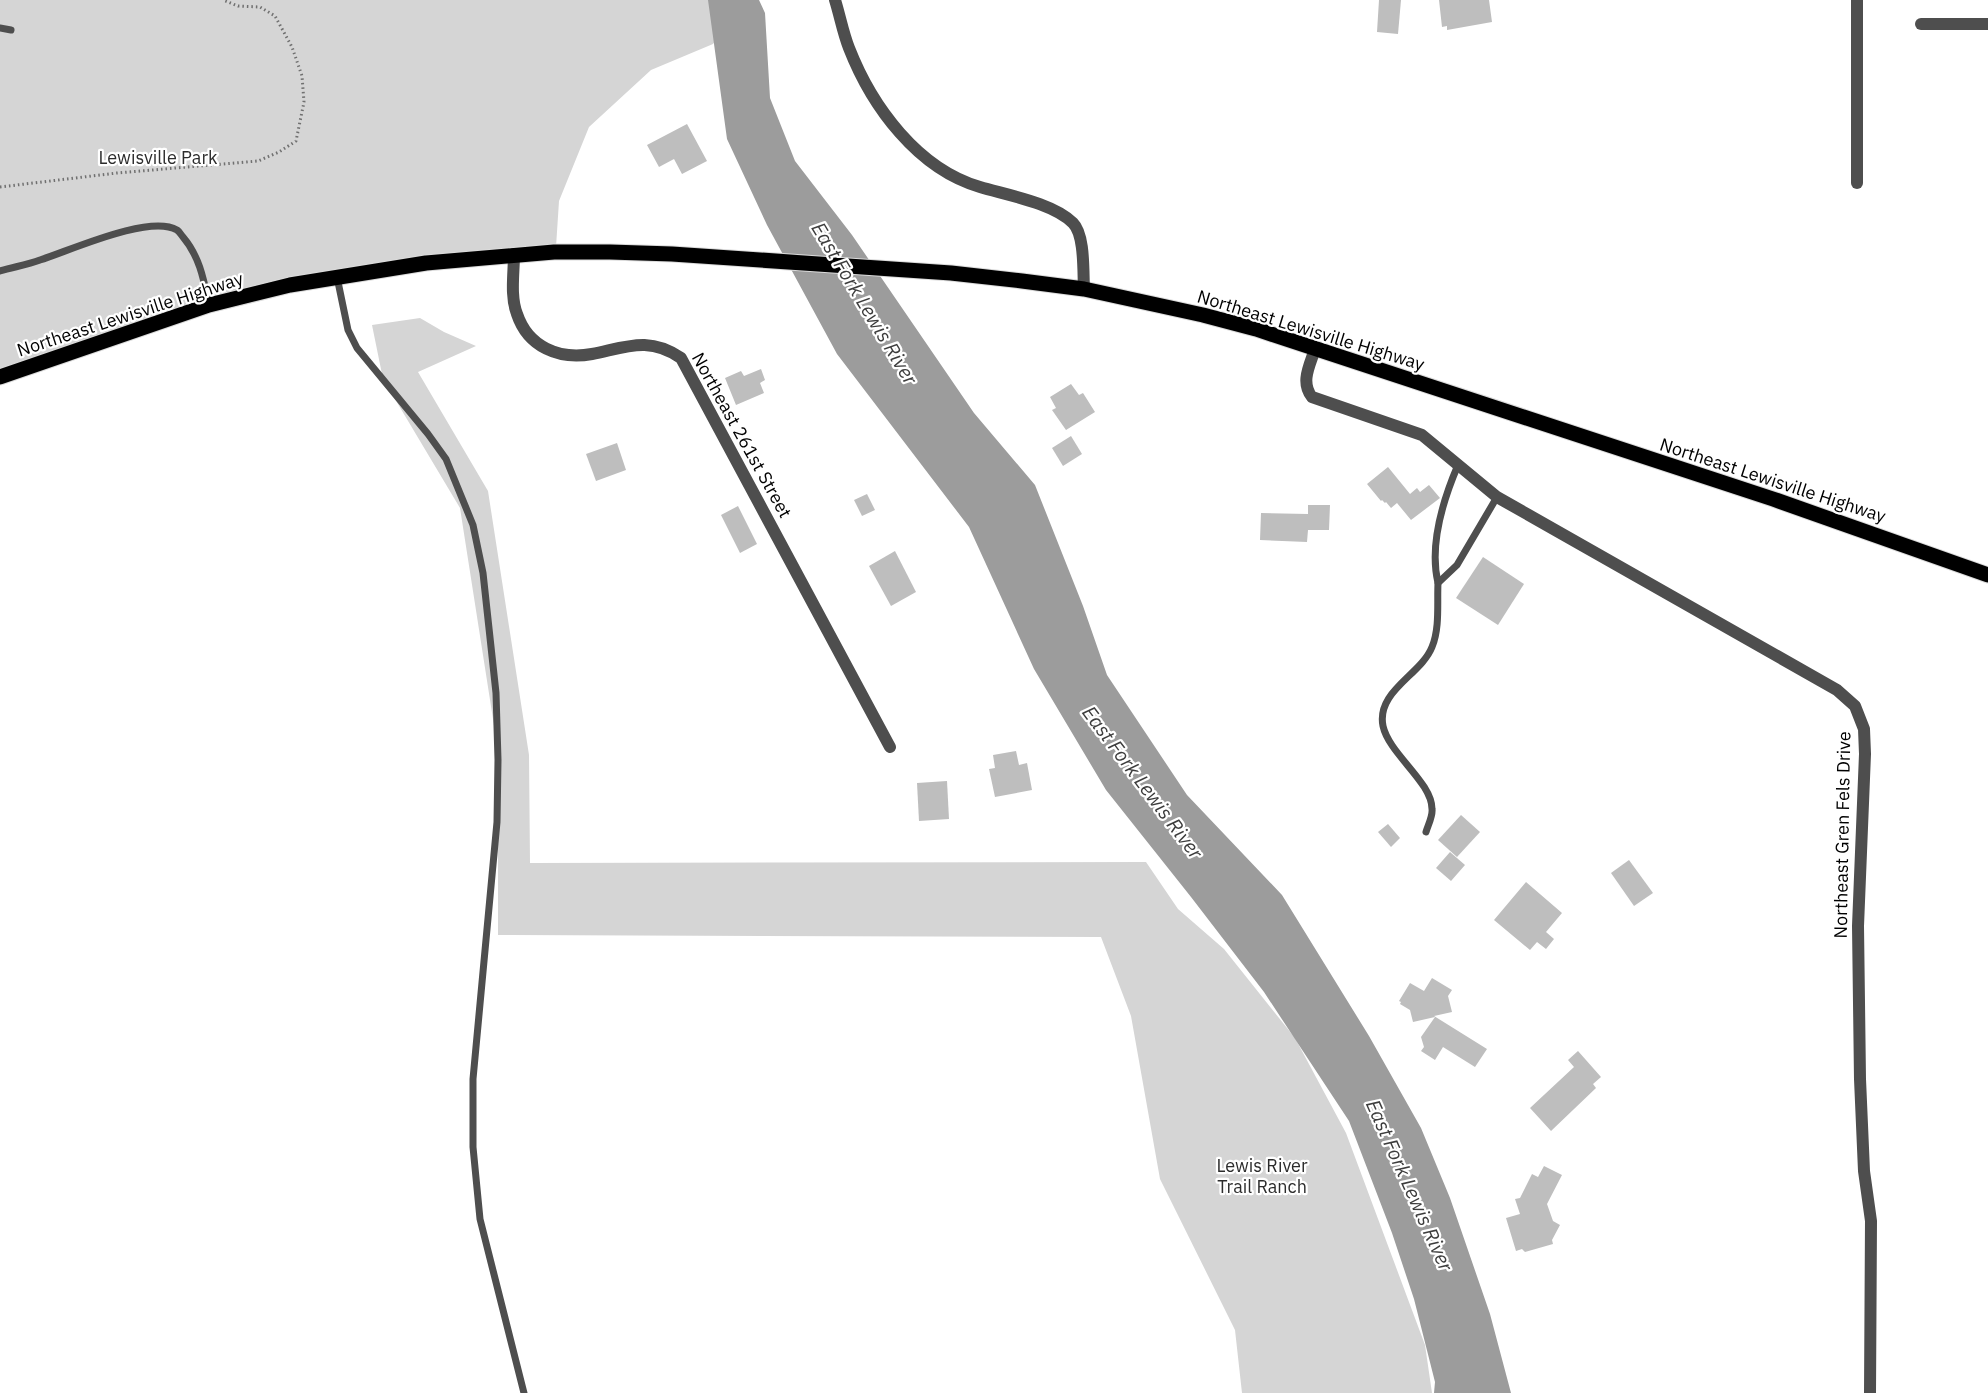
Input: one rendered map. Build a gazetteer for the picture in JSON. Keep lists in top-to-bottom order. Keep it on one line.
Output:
{"streets":{"main road":["Northeast Lewisville Highway"],"street":["Northeast 261st Street","Northeast Gren Fels Drive"]},"crossings":[["Northeast Lewisville Highway","Northeast 261st Street"],["Northeast Lewisville Highway","Northeast Gren Fels Drive"]],"water":["East Fork Lewis River"],"parks":["Lewisville Park","Lewis River Trail Ranch"]}
